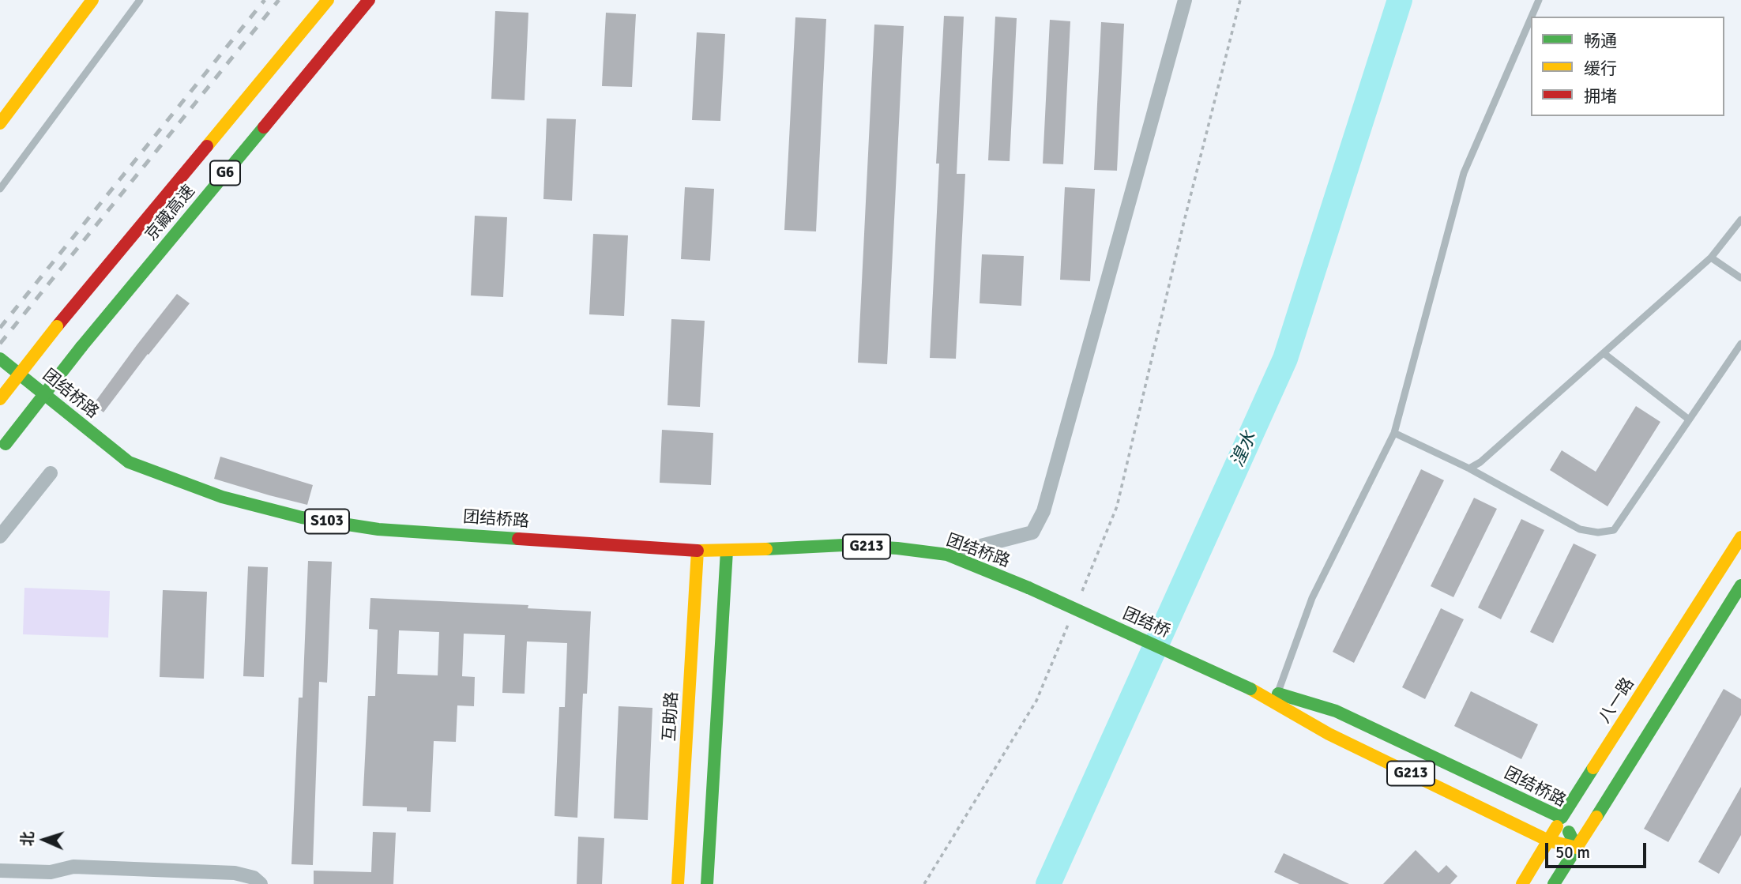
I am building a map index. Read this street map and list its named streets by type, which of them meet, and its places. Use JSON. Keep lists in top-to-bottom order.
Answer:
{
  "streets": {
    "main road": [
      "G6",
      "京藏高速",
      "团结桥路",
      "S103",
      "G213",
      "团结桥",
      "八一路",
      "互助路"
    ]
  },
  "crossings": [
    ["团结桥路", "G213"],
    ["团结桥路", "团结桥"],
    ["团结桥路", "八一路"],
    ["团结桥路", "互助路"],
    ["G213", "团结桥"],
    ["G213", "八一路"]
  ],
  "water": ["湟水"],
  "legend": ["畅通", "缓行", "拥堵"],
  "scale_bar": "50 m",
  "north": "left"
}
